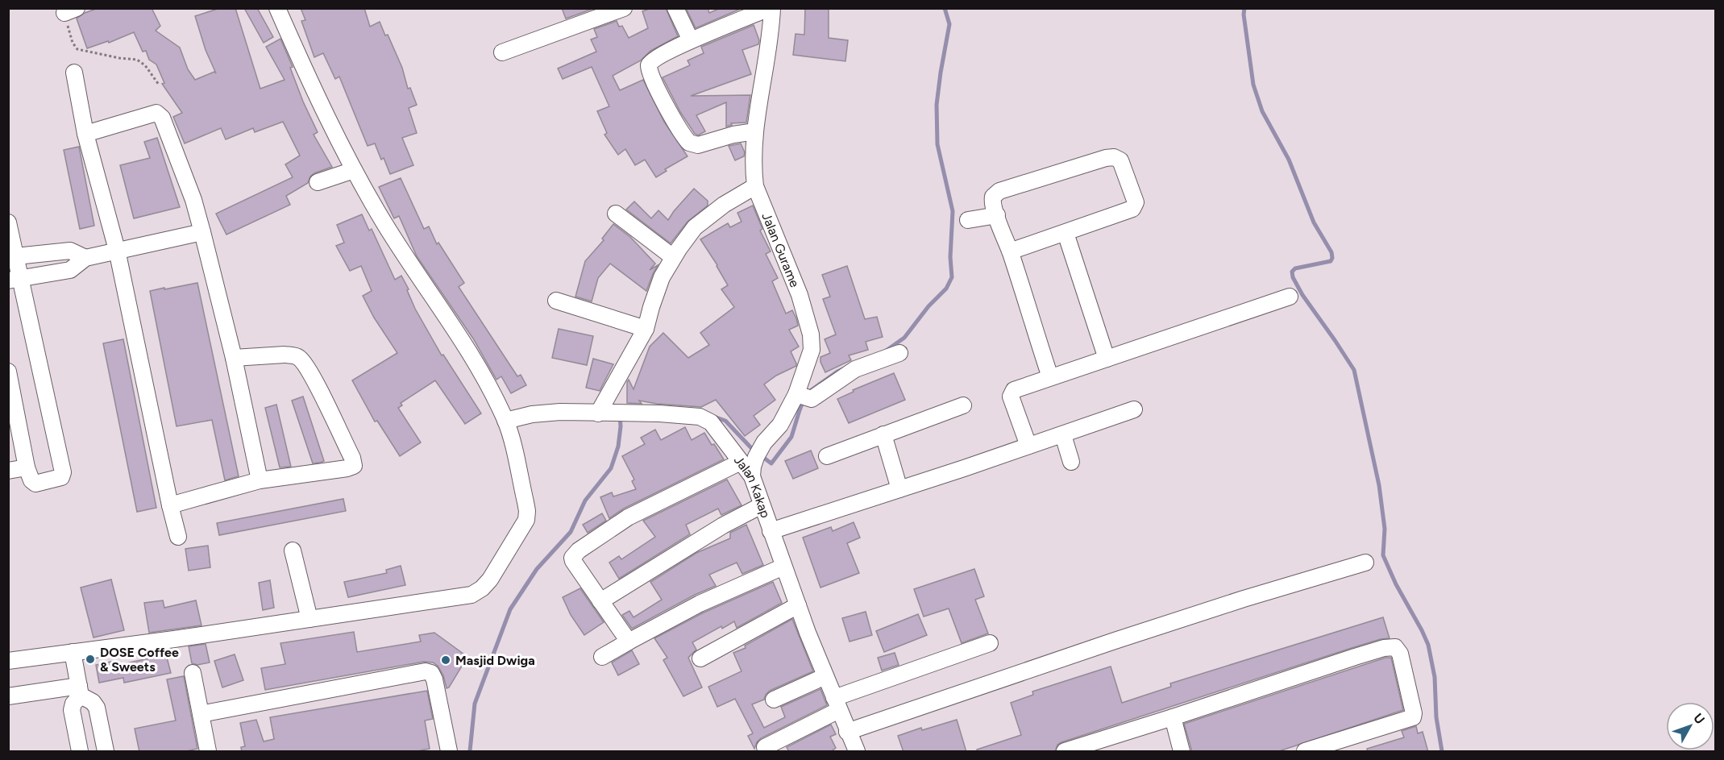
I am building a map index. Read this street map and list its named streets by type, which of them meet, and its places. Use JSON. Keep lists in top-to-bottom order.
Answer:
{
  "streets": {
    "street": ["Jalan Gurame", "Jalan Kakap"]
  },
  "crossings": [
    ["Jalan Gurame", "Jalan Kakap"]
  ],
  "places": ["DOSE Coffee & Sweets", "Masjid Dwiga"],
  "north": "top right"
}
